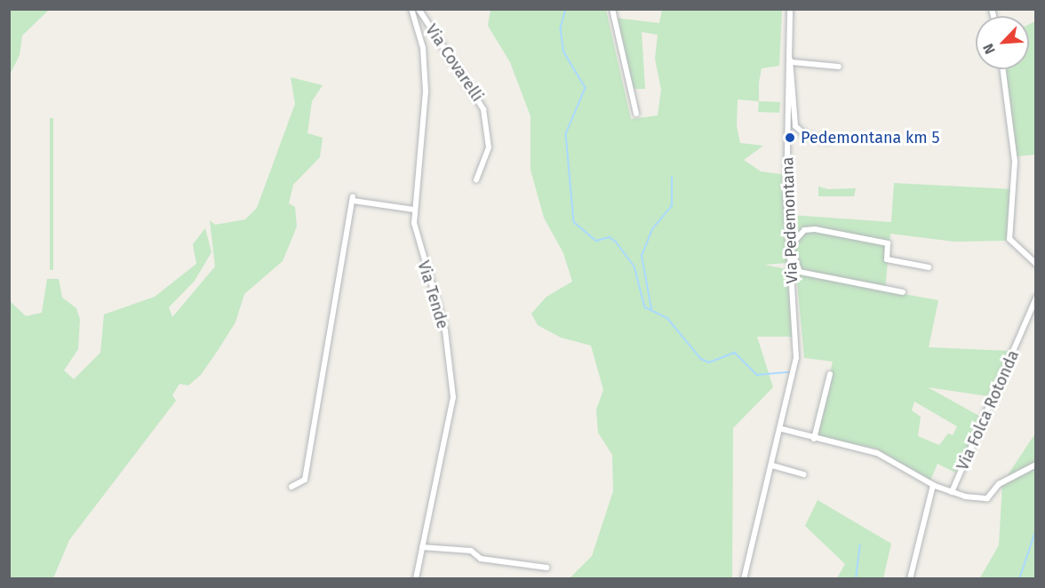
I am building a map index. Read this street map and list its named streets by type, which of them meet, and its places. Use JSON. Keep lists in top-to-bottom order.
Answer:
{
  "streets": {
    "street": [
      "Via Covarelli",
      "Via Pedemontana",
      "Via Tende",
      "Via Folca Rotonda"
    ]
  },
  "places": ["Pedemontana km 5"],
  "north": "bottom left"
}
